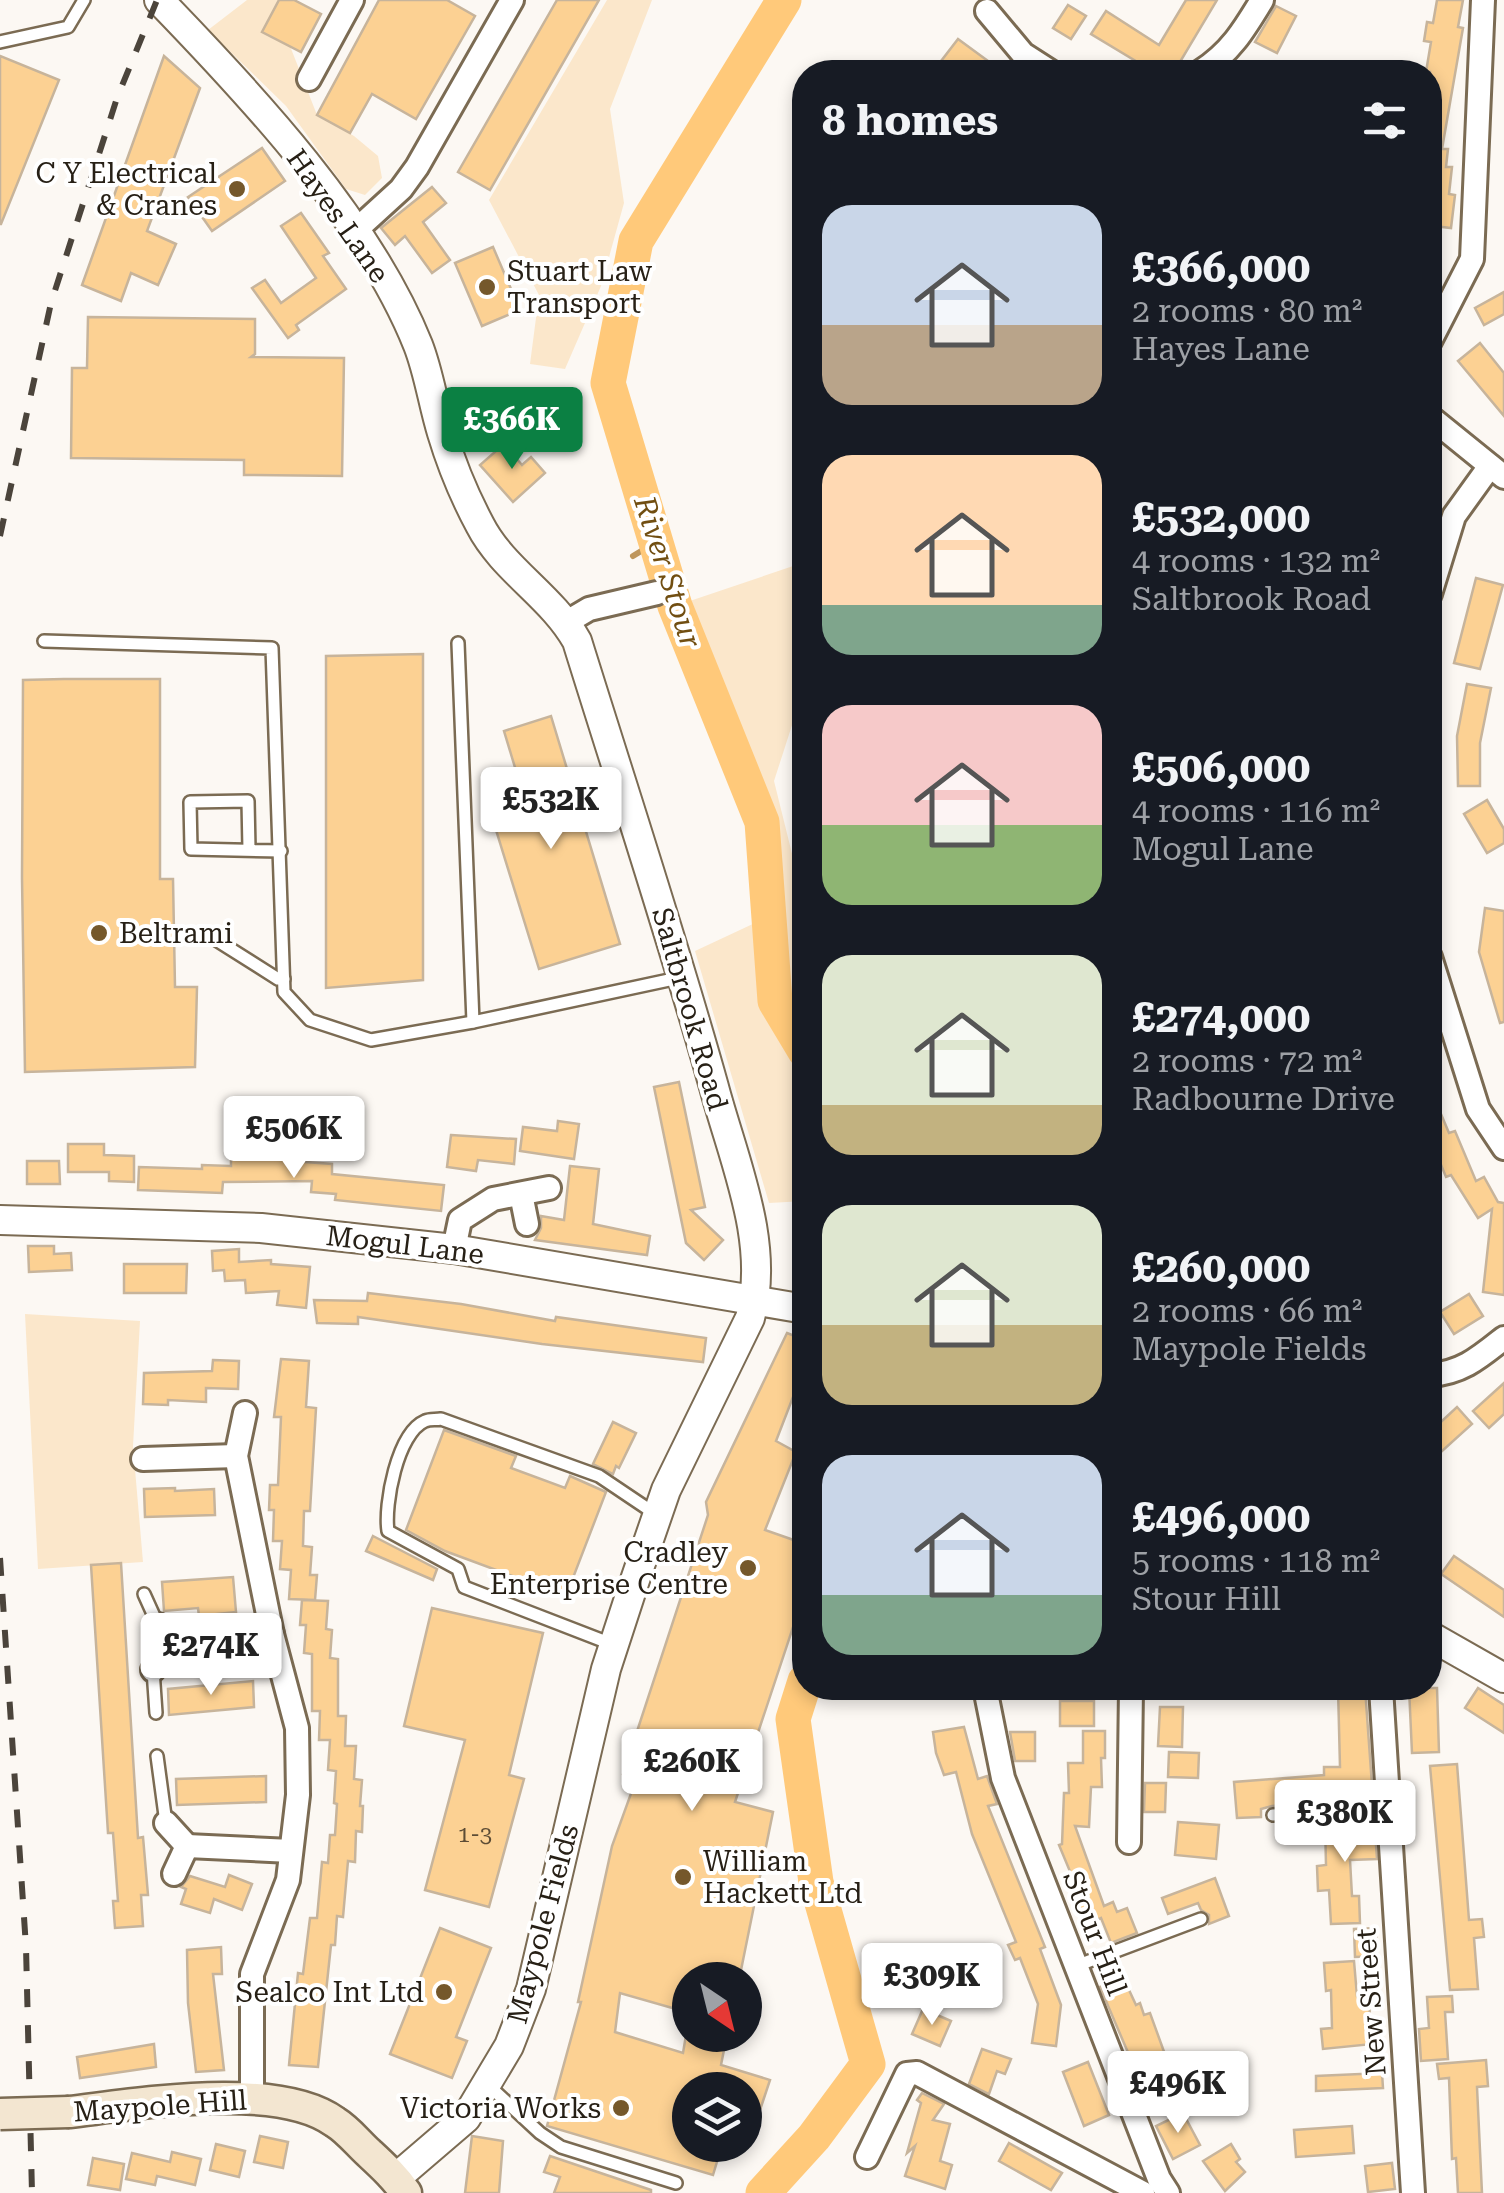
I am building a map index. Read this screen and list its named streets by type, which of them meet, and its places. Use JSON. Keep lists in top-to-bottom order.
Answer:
{
  "streets": {
    "main road": ["Maypole Hill"],
    "street": [
      "Hayes Lane",
      "Saltbrook Road",
      "Mogul Lane",
      "Maypole Fields",
      "Stour Hill",
      "New Street"
    ]
  },
  "crossings": [
    ["Hayes Lane", "Saltbrook Road"],
    ["Saltbrook Road", "Mogul Lane"],
    ["Saltbrook Road", "Maypole Fields"],
    ["Mogul Lane", "Maypole Fields"],
    ["Maypole Fields", "Maypole Hill"]
  ],
  "water": ["River Stour"],
  "places": [
    "C Y Electrical & Cranes",
    "Stuart Law Transport",
    "Beltrami",
    "Cradley Enterprise Centre",
    "William Hackett Ltd",
    "Sealco Int Ltd",
    "Victoria Works"
  ],
  "house_numbers": ["1-3"],
  "north": "bottom right",
  "page": {
    "heading": "8 homes",
    "list": [
      {
        "name": "£366,000",
        "note": "2 rooms · 80 m² · Hayes Lane"
      },
      {
        "name": "£532,000",
        "note": "4 rooms · 132 m² · Saltbrook Road"
      },
      {
        "name": "£506,000",
        "note": "4 rooms · 116 m² · Mogul Lane"
      },
      {
        "name": "£274,000",
        "note": "2 rooms · 72 m² · Radbourne Drive"
      },
      {
        "name": "£260,000",
        "note": "2 rooms · 66 m² · Maypole Fields"
      },
      {
        "name": "£496,000",
        "note": "5 rooms · 118 m² · Stour Hill"
      }
    ],
    "price": [
      "£366K",
      "£532K",
      "£506K",
      "£274K",
      "£260K",
      "£380K",
      "£309K",
      "£496K"
    ]
  }
}
